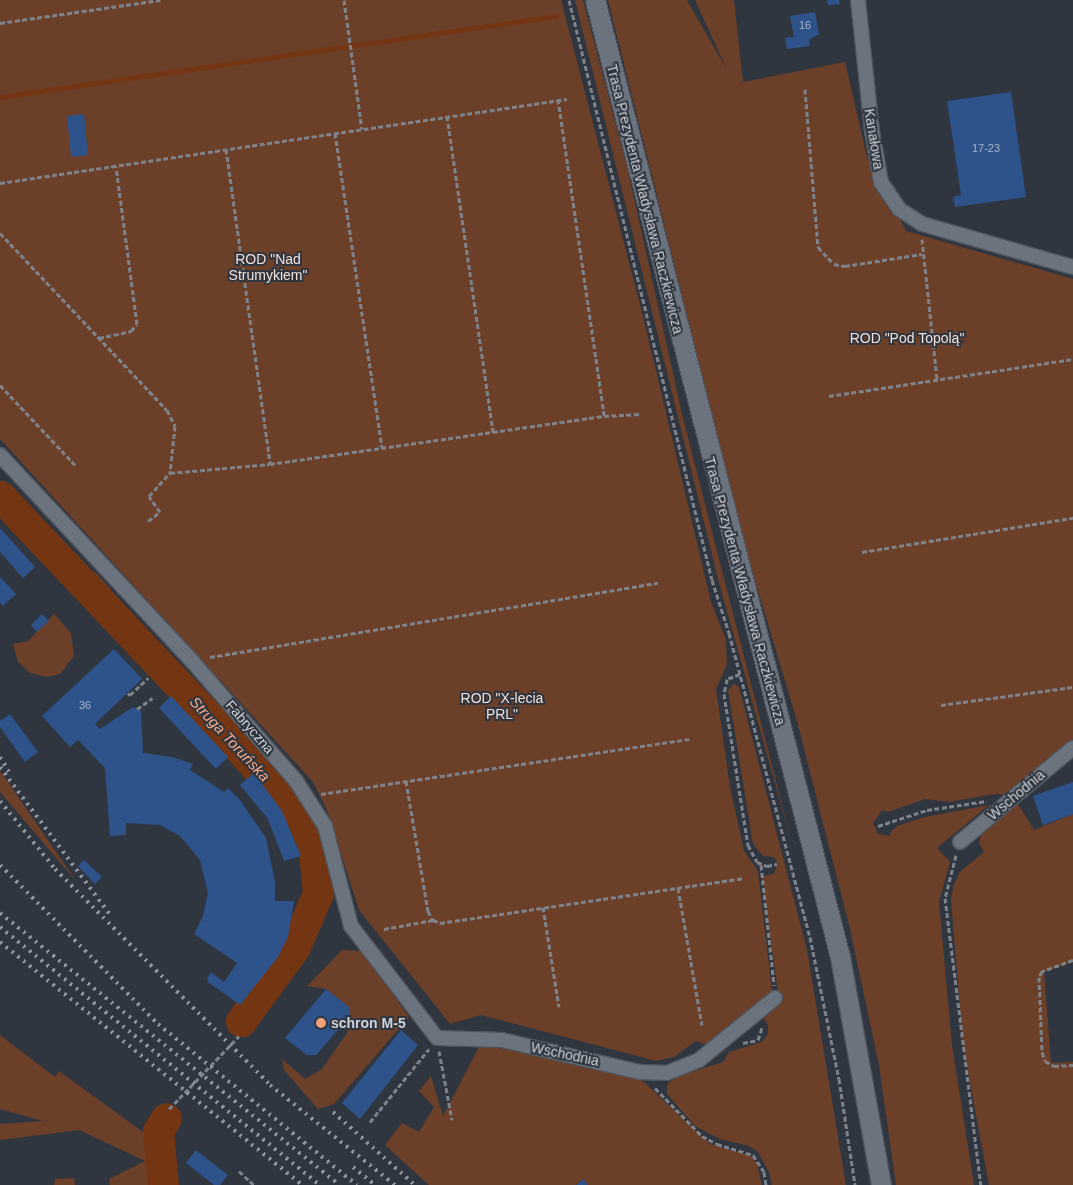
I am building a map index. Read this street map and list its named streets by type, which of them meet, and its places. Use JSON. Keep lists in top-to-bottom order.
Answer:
{
  "streets": {
    "main road": ["Trasa Prezydenta Władysława Raczkiewicza"],
    "street": ["Kanałowa", "Fabryczna", "Wschodnia"]
  },
  "crossings": [
    ["Fabryczna", "Wschodnia"]
  ],
  "water": ["Struga Toruńska"],
  "parks": ["ROD \"Nad Strumykiem\"", "ROD \"Pod Topolą\"", "ROD \"X-lecia PRL\""],
  "places": ["schron M-5"],
  "house_numbers": ["16", "17-23", "36"]
}
